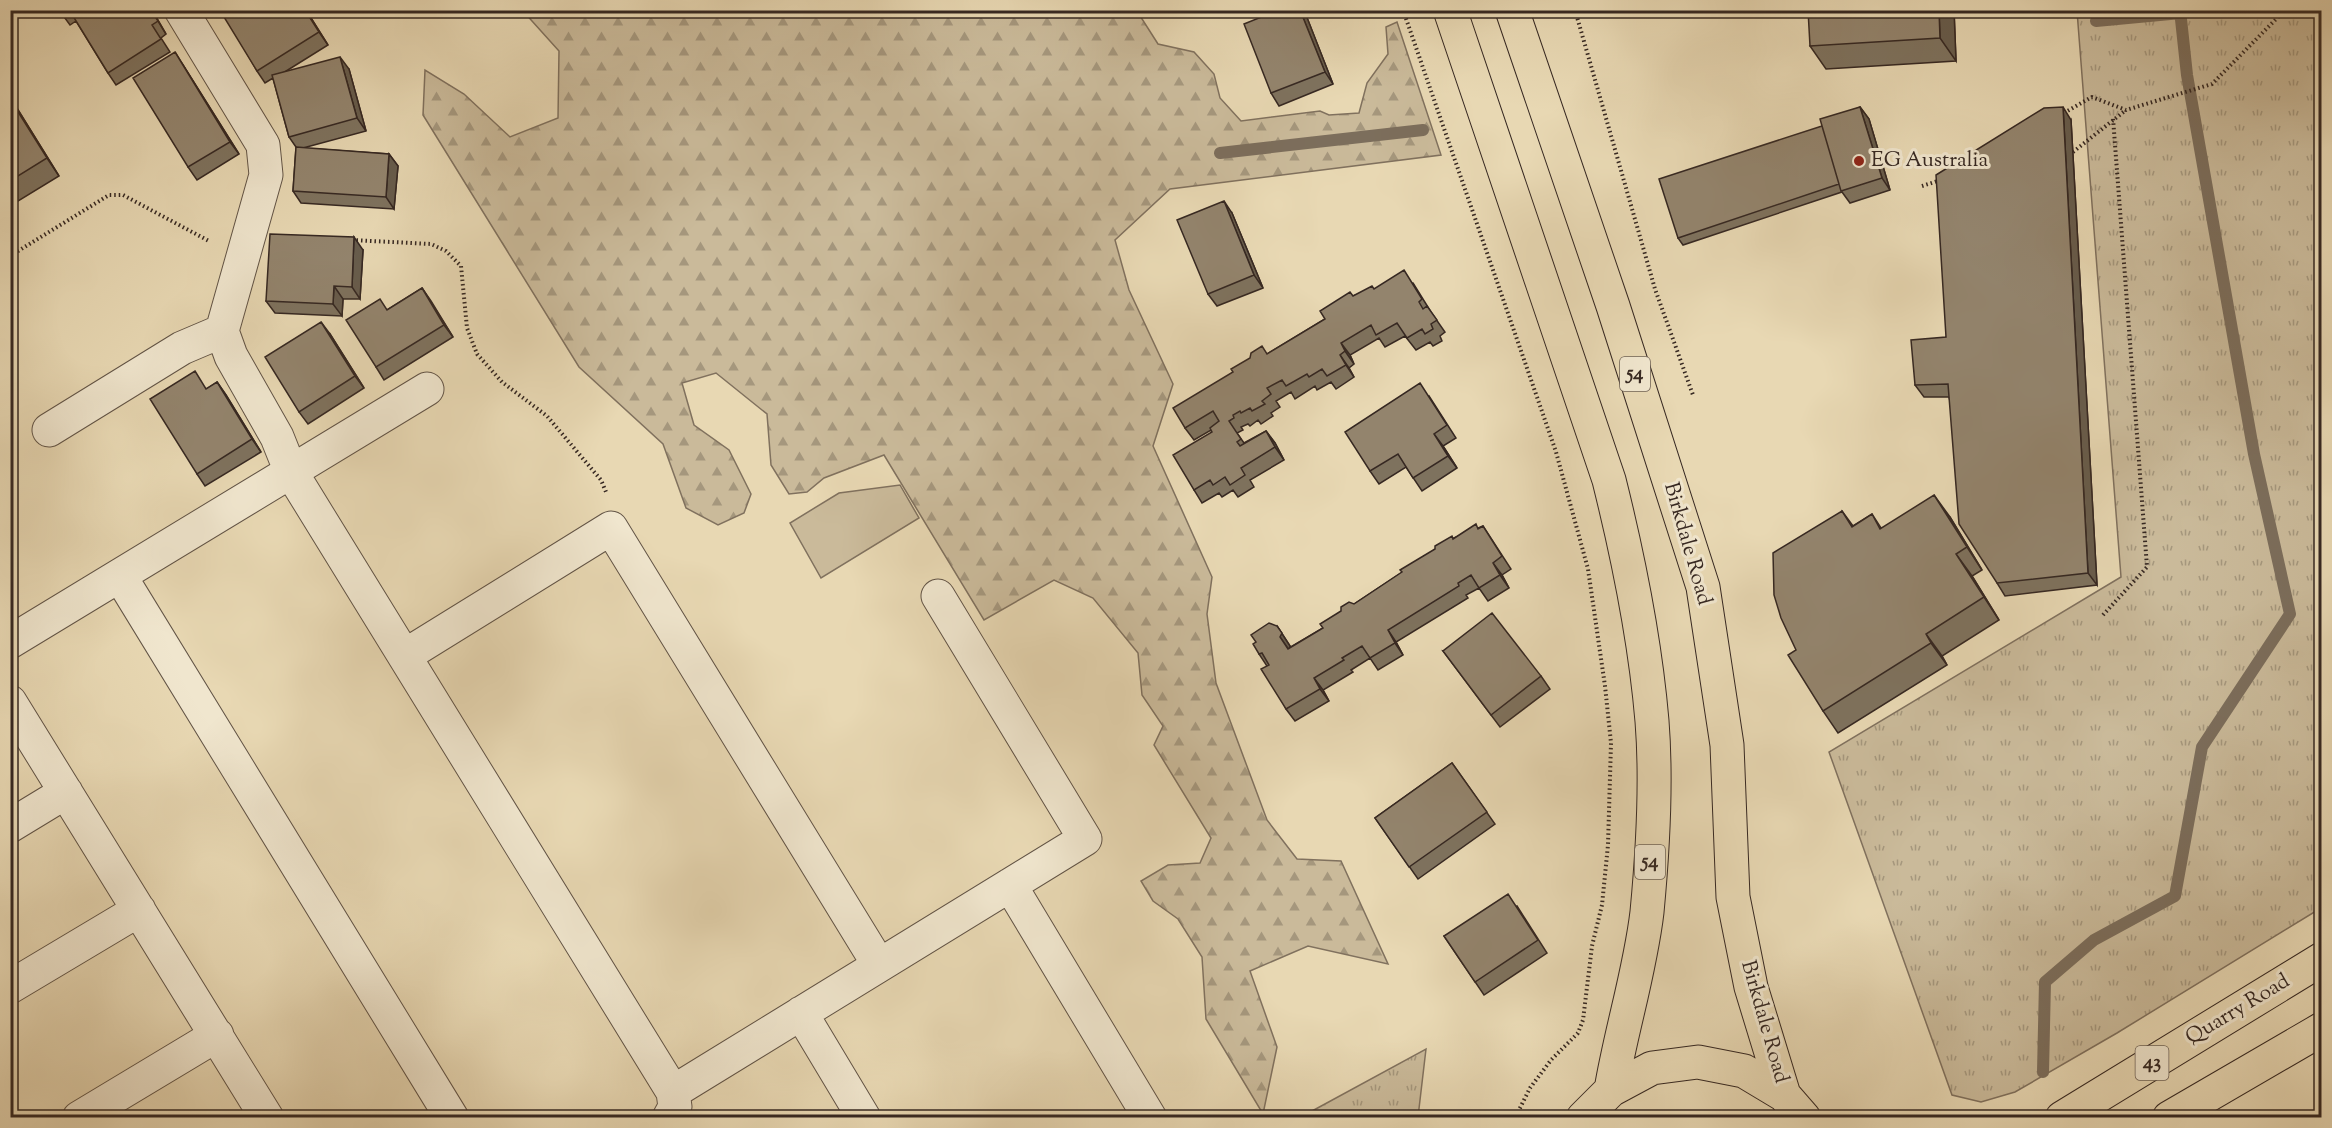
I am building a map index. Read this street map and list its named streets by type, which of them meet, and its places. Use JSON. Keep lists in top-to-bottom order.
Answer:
{
  "streets": {
    "main road": [
      "54",
      "Birkdale Road",
      "Quarry Road",
      "43"
    ]
  },
  "places": ["EG Australia"]
}
